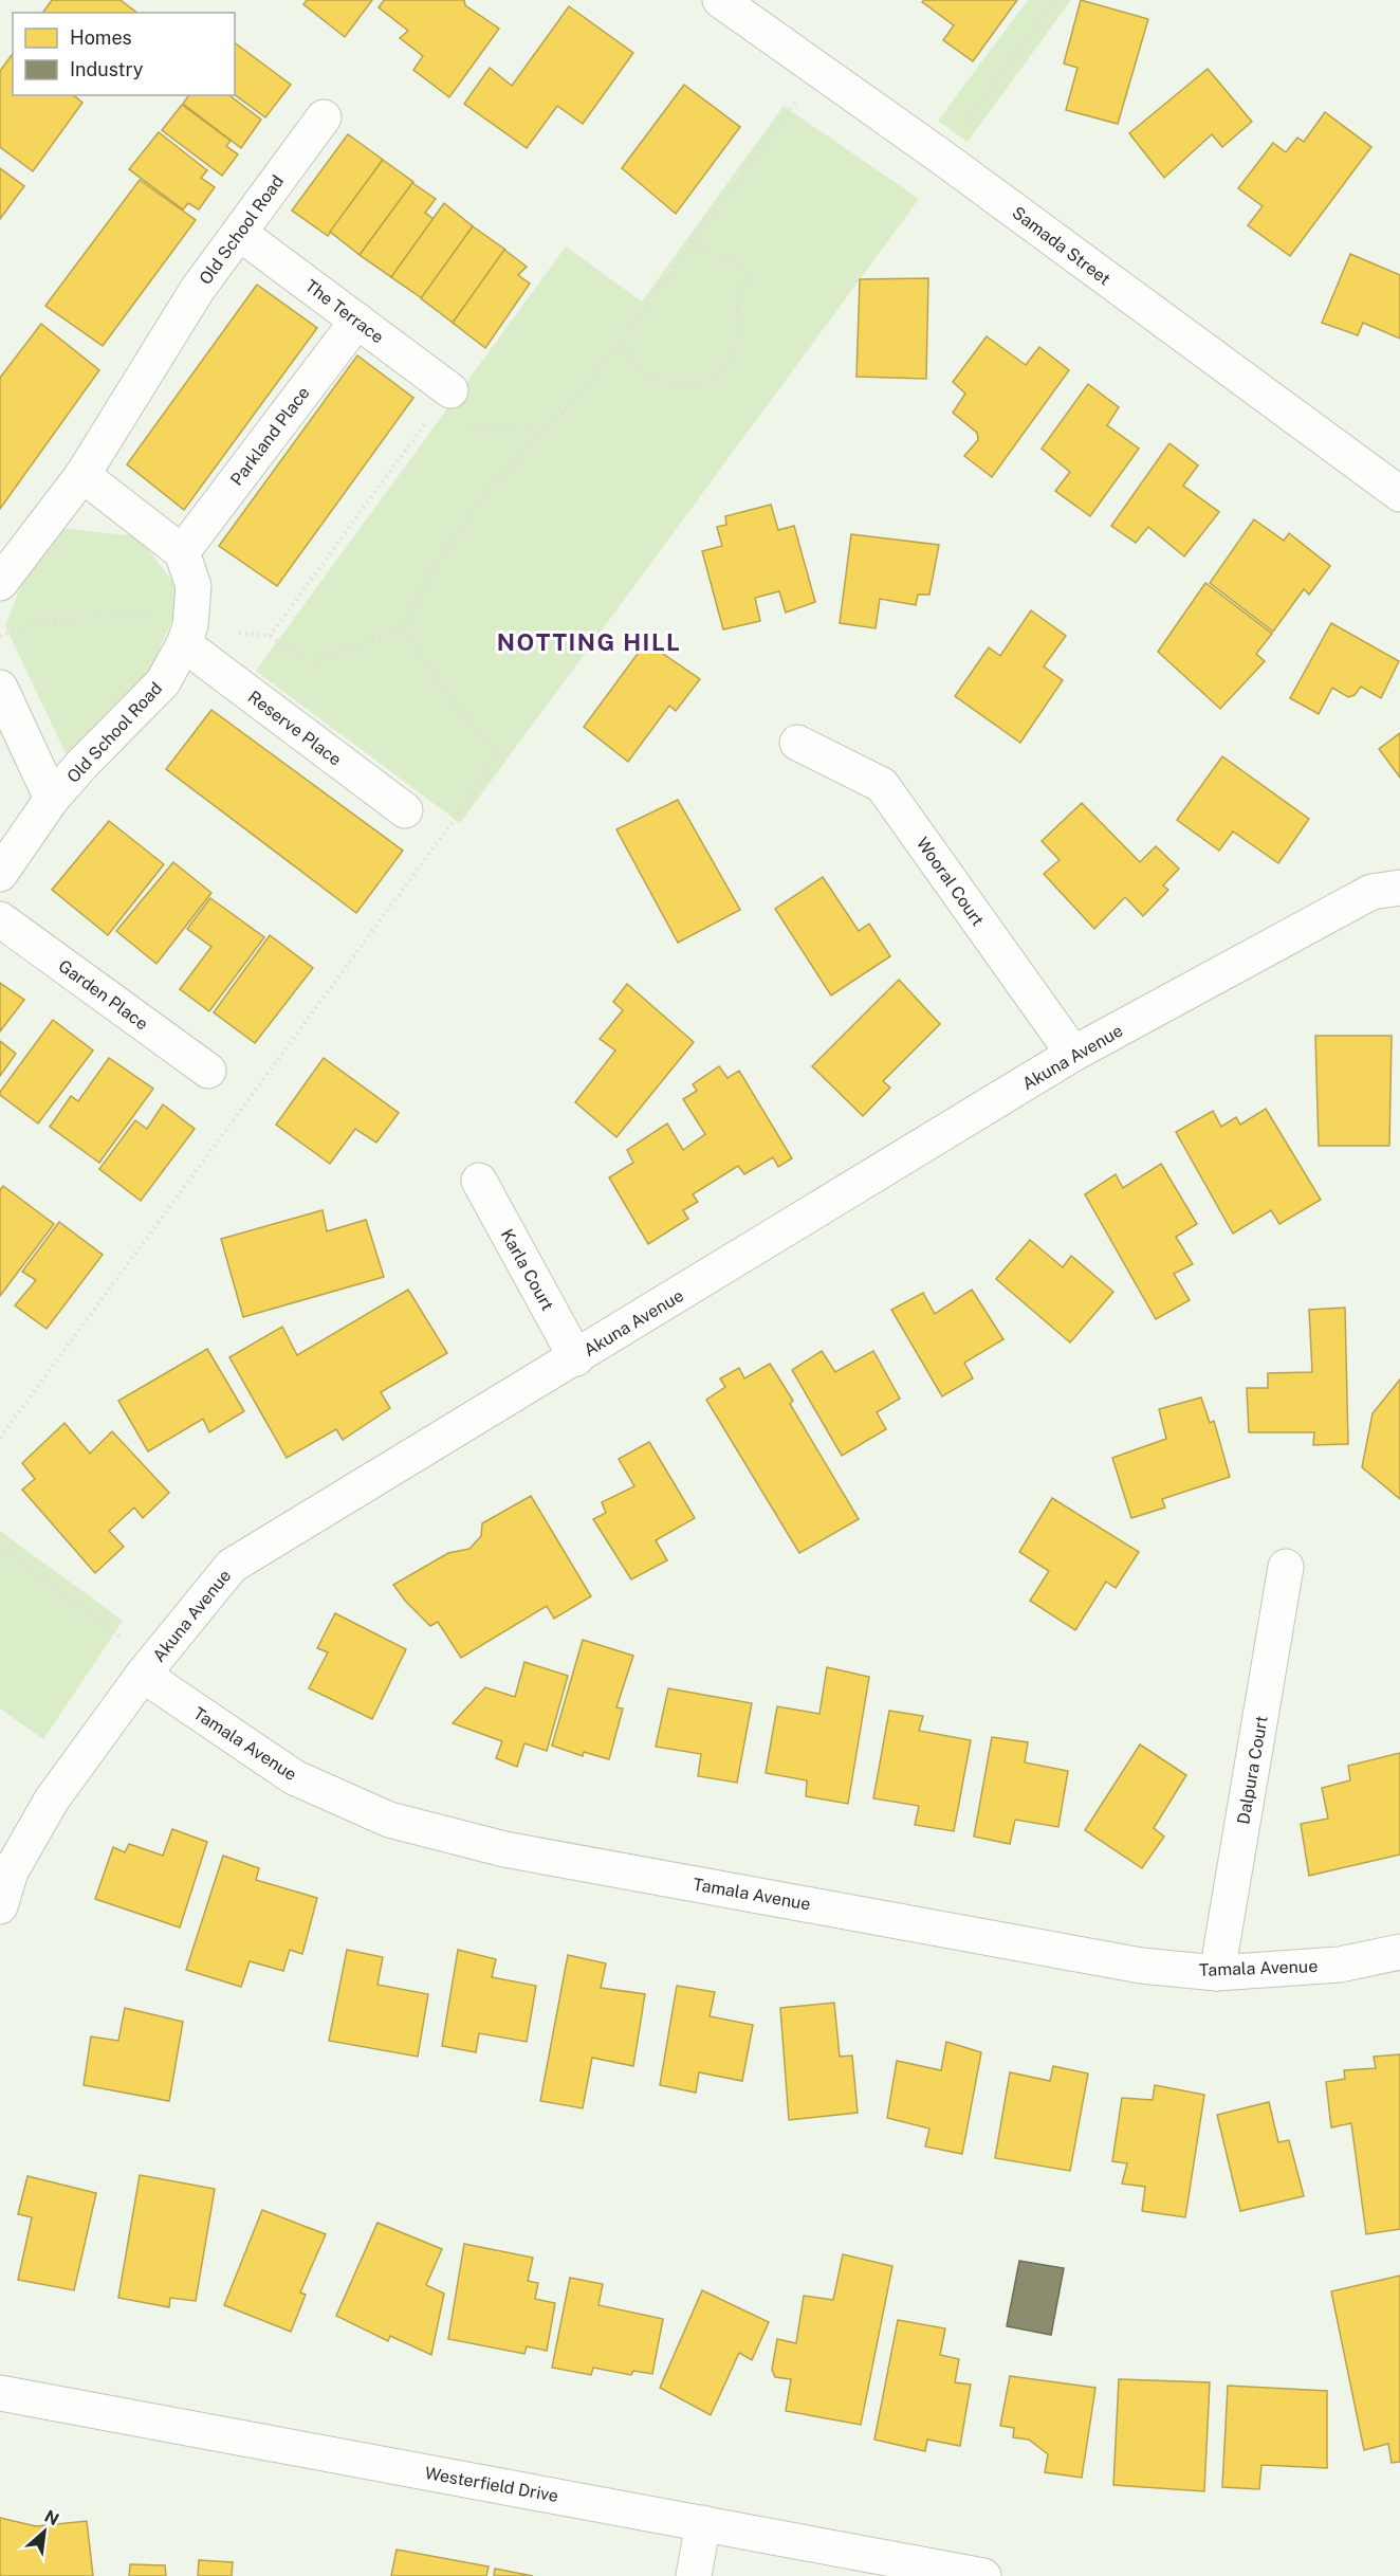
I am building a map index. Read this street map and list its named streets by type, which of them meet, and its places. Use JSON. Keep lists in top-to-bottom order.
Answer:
{
  "streets": {
    "street": [
      "Old School Road",
      "Samada Street",
      "The Terrace",
      "Parkland Place",
      "Reserve Place",
      "Wooral Court",
      "Garden Place",
      "Akuna Avenue",
      "Karla Court",
      "Tamala Avenue",
      "Dalpura Court",
      "Westerfield Drive"
    ]
  },
  "crossings": [
    ["Old School Road", "The Terrace"],
    ["Old School Road", "Parkland Place"],
    ["Old School Road", "Reserve Place"],
    ["The Terrace", "Parkland Place"],
    ["Wooral Court", "Akuna Avenue"],
    ["Akuna Avenue", "Karla Court"],
    ["Akuna Avenue", "Tamala Avenue"],
    ["Tamala Avenue", "Dalpura Court"]
  ],
  "districts": ["NOTTING HILL"],
  "legend": ["Homes", "Industry"],
  "north": "top right"
}
